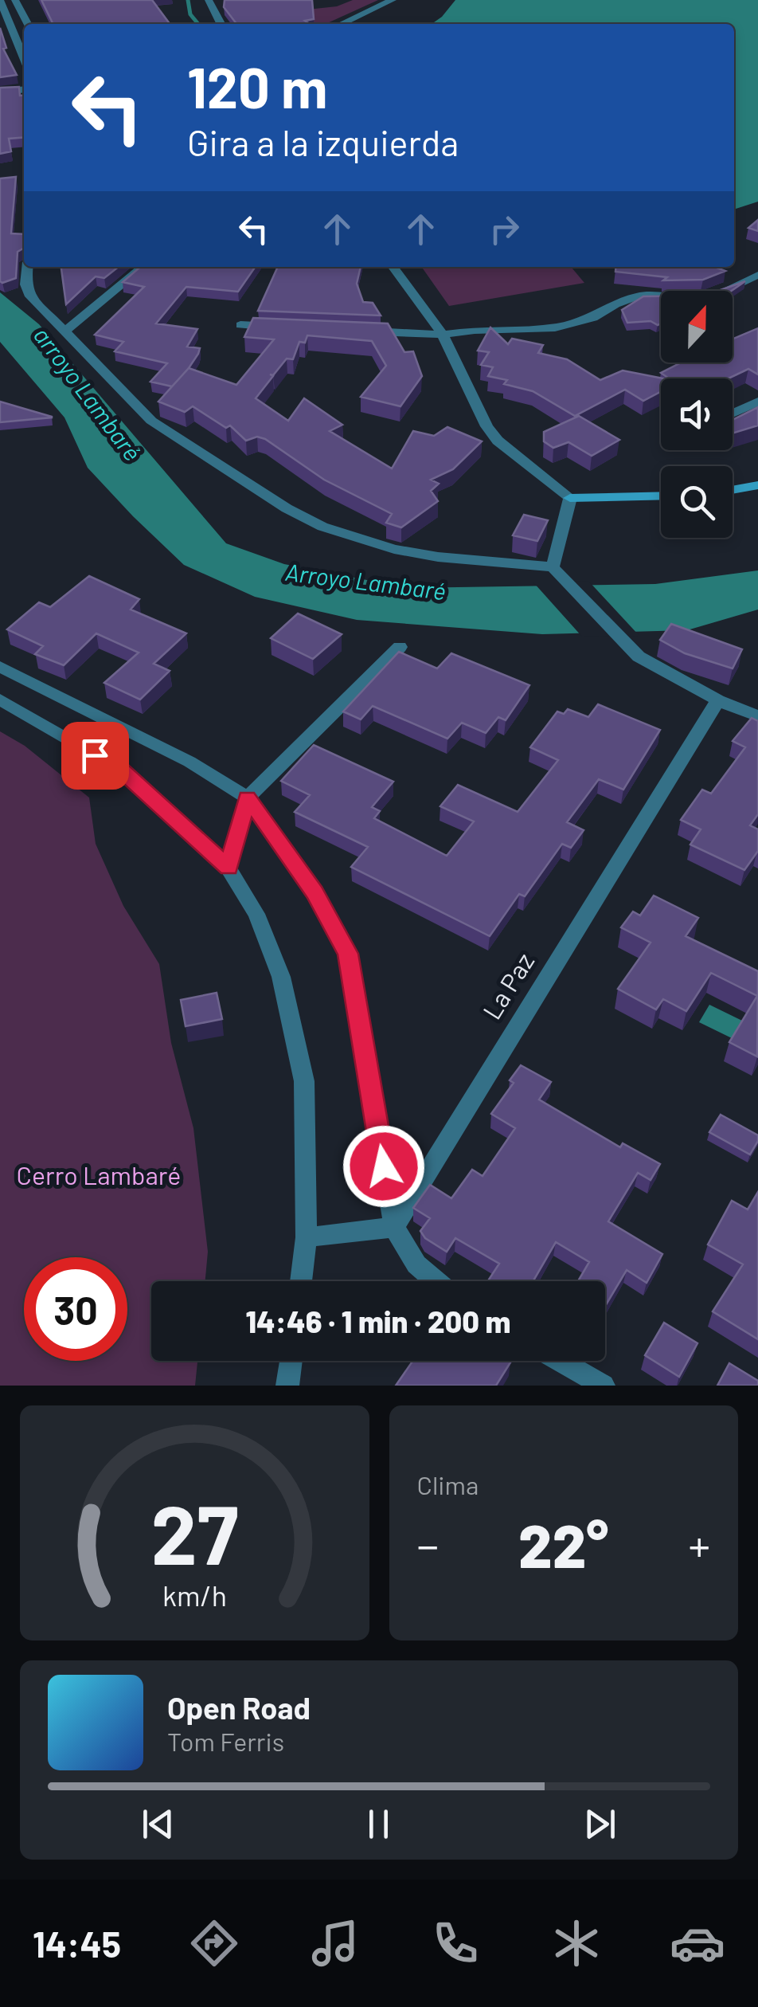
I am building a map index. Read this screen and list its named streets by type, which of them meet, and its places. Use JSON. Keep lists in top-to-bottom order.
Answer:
{
  "streets": {
    "street": ["La Paz"]
  },
  "water": ["arroyo Lambaré", "Arroyo Lambaré"],
  "parks": ["Cerro Lambaré"],
  "north": "top",
  "page": {
    "turn": ["120 m", "Gira a la izquierda"],
    "limit": "30",
    "trip": "14:46 · 1 min · 200 m",
    "tile": "Clima",
    "heat": ["−", "22°", "+"],
    "song": ["Open Road", "Tom Ferris"],
    "tabs": "14:45",
    "gauge": ["27", "km/h"]
  }
}
